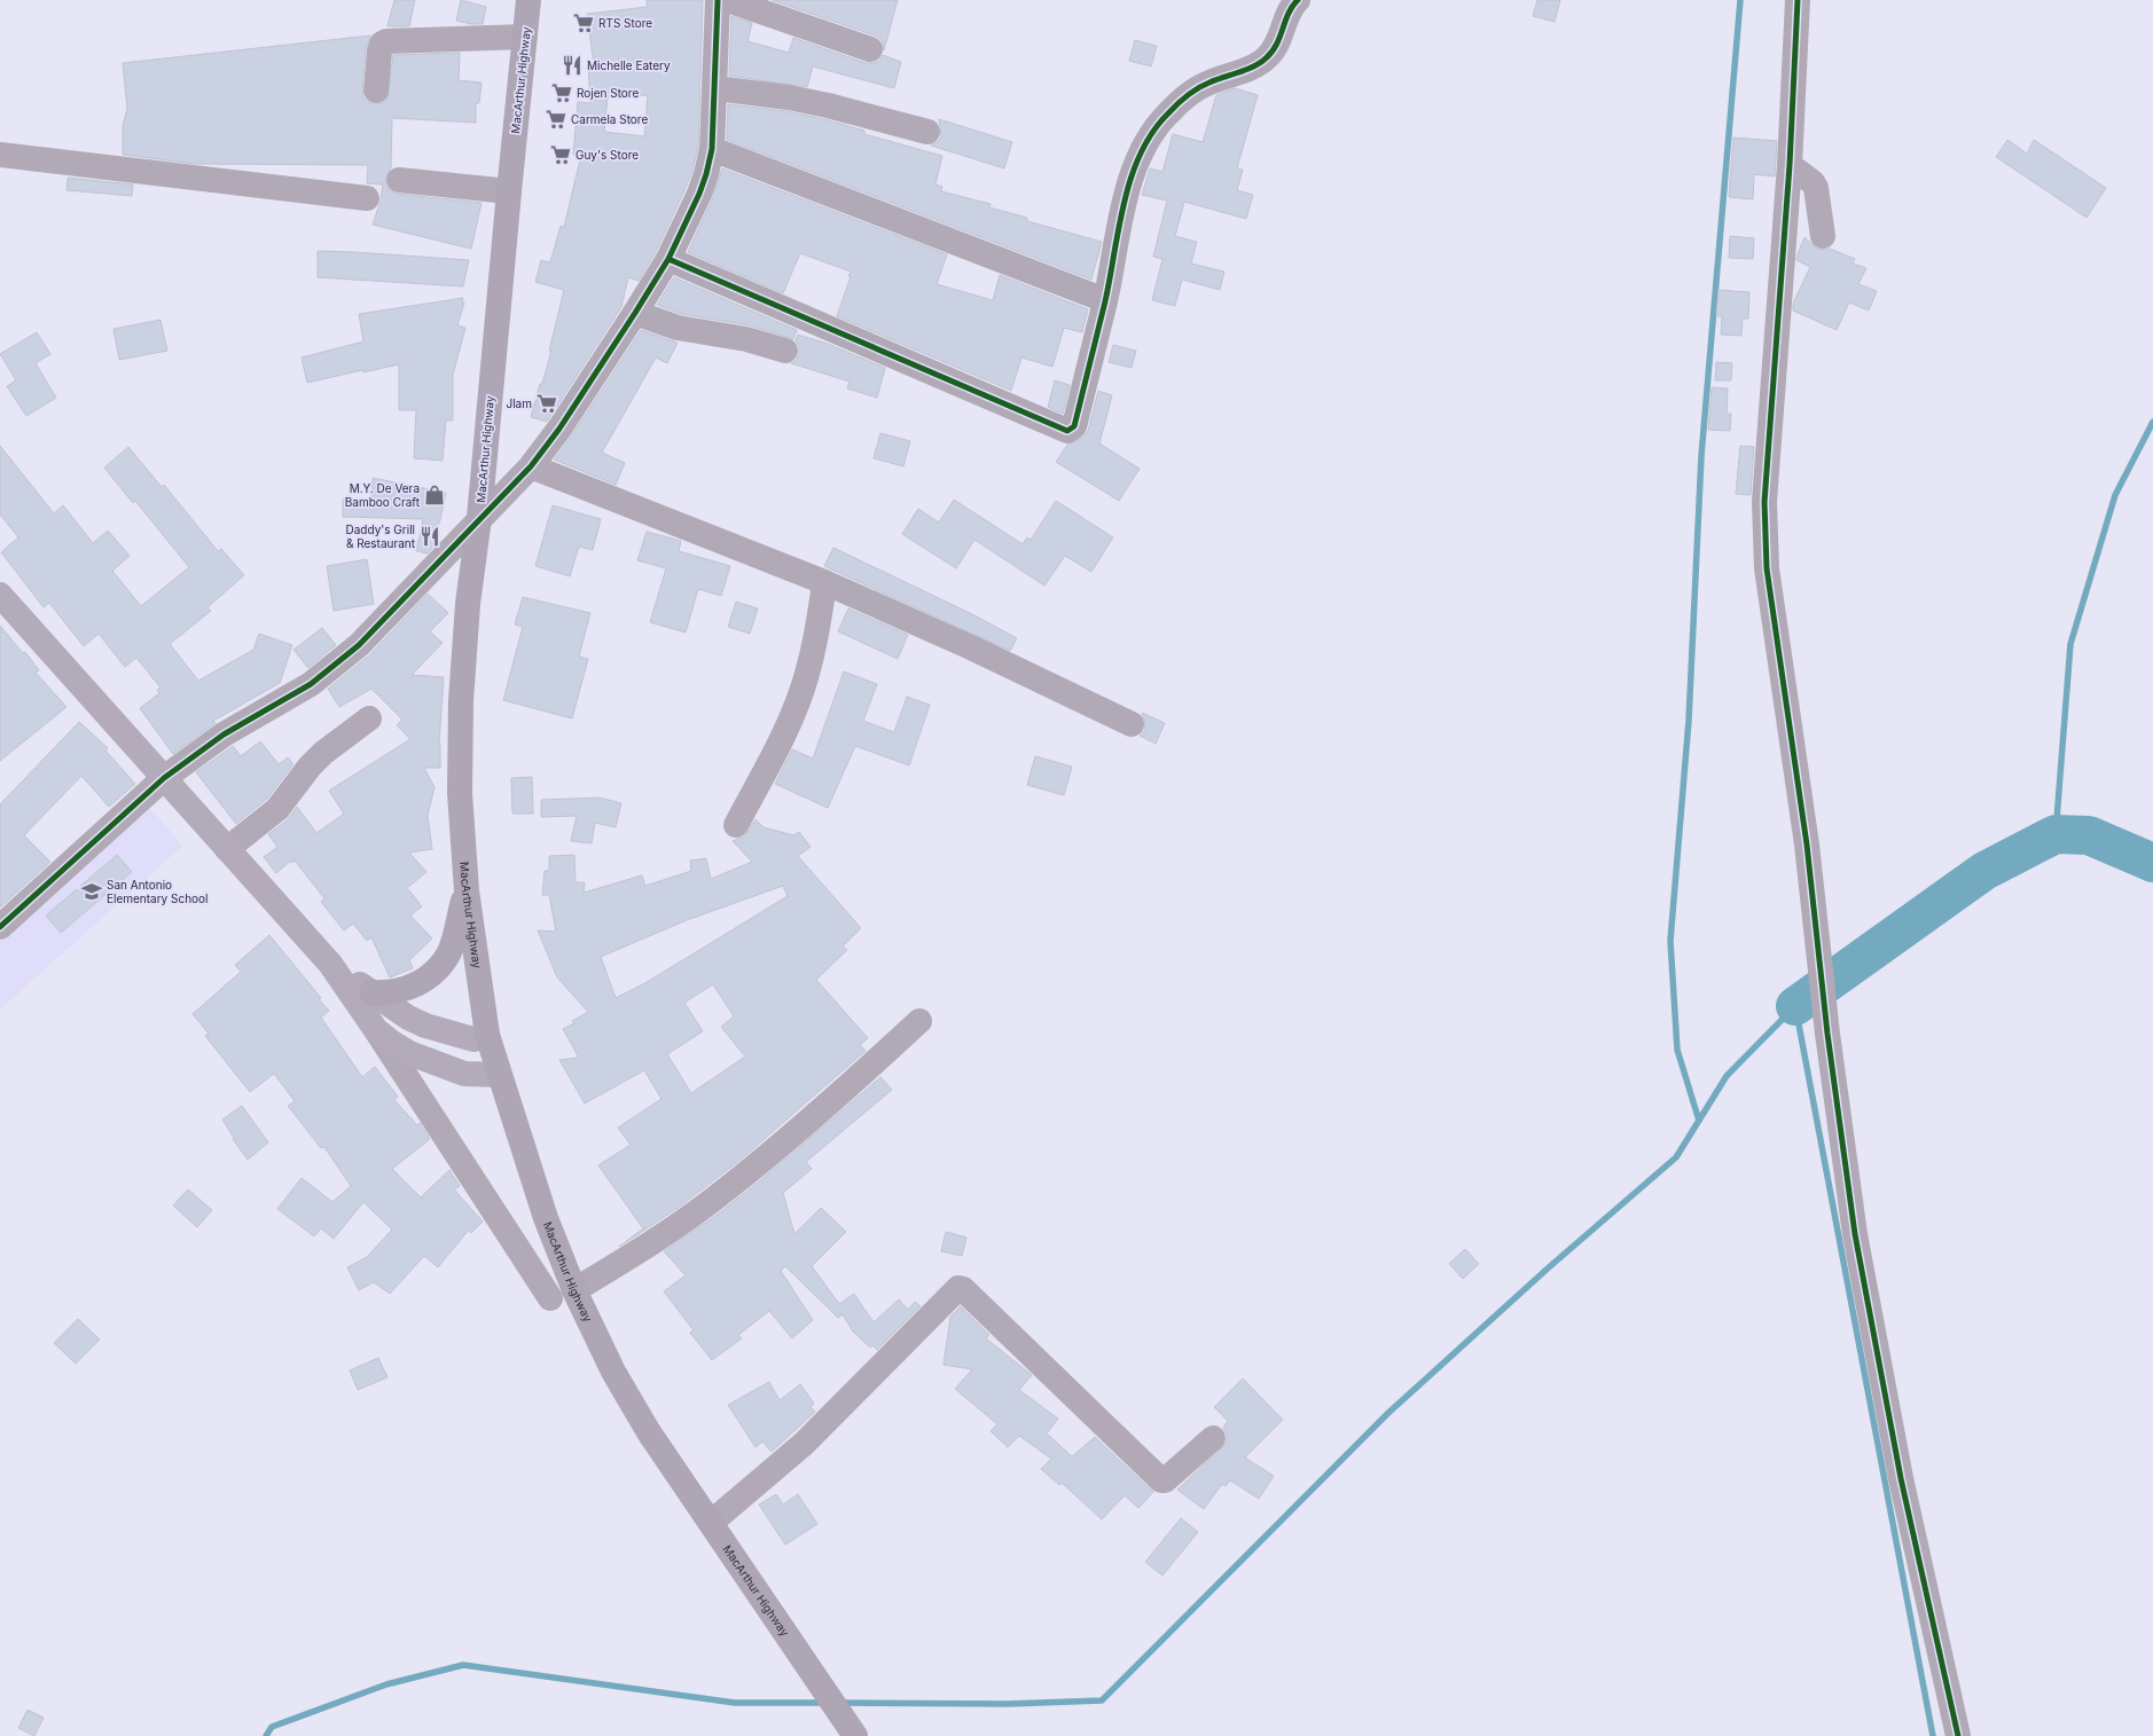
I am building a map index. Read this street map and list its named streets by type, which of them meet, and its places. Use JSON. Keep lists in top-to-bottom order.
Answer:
{
  "streets": {
    "highway": ["MacArthur Highway"]
  },
  "places": {
    "supermarket": [
      "RTS Store",
      "Rojen Store",
      "Carmela Store",
      "Guy's Store",
      "Jlam"
    ],
    "restaurant": ["Michelle Eatery", "Daddy's Grill & Restaurant"],
    "shop": ["M.Y. De Vera Bamboo Craft"],
    "school or university": ["San Antonio Elementary School"]
  }
}
